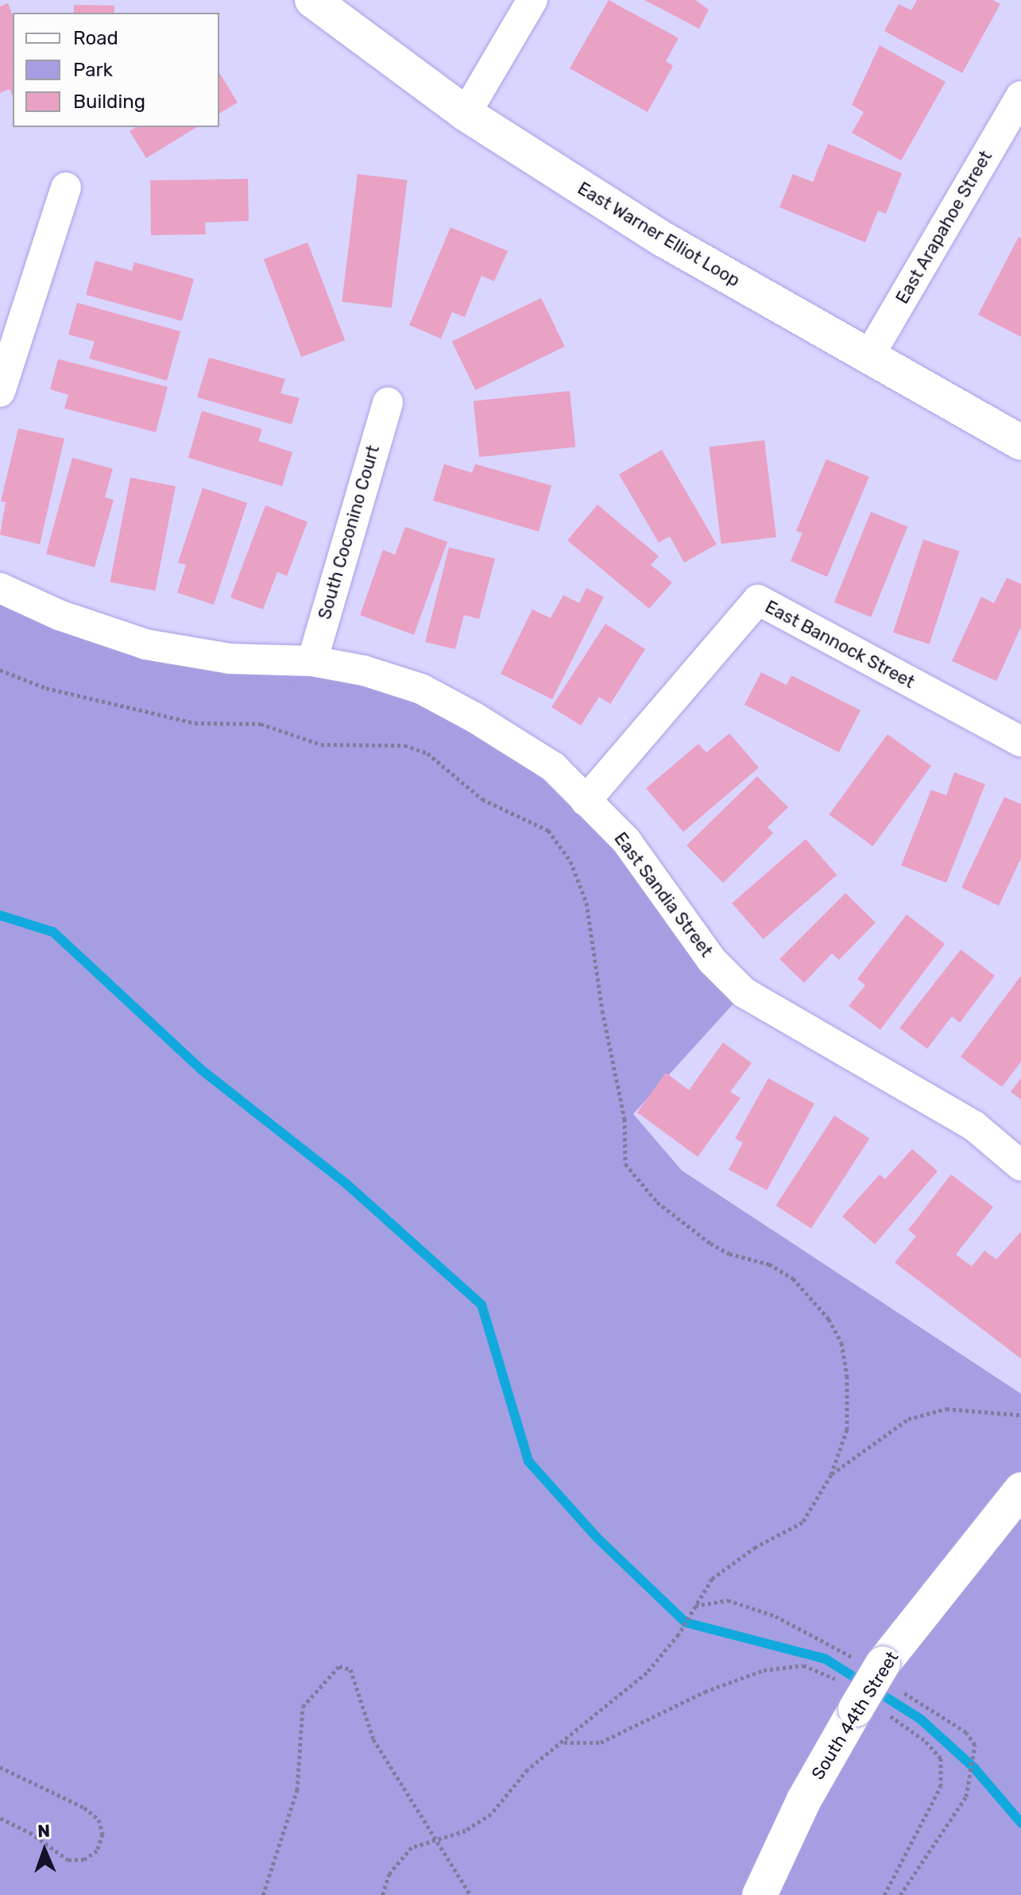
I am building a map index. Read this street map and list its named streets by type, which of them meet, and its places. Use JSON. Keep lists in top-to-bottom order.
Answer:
{
  "streets": {
    "main road": ["East Warner Elliot Loop", "South 44th Street"],
    "street": [
      "East Arapahoe Street",
      "South Coconino Court",
      "East Bannock Street",
      "East Sandia Street"
    ]
  },
  "crossings": [
    ["East Arapahoe Street", "East Warner Elliot Loop"],
    ["South Coconino Court", "East Sandia Street"],
    ["East Bannock Street", "East Sandia Street"]
  ],
  "legend": ["Road", "Park", "Building"],
  "north": "top"
}
